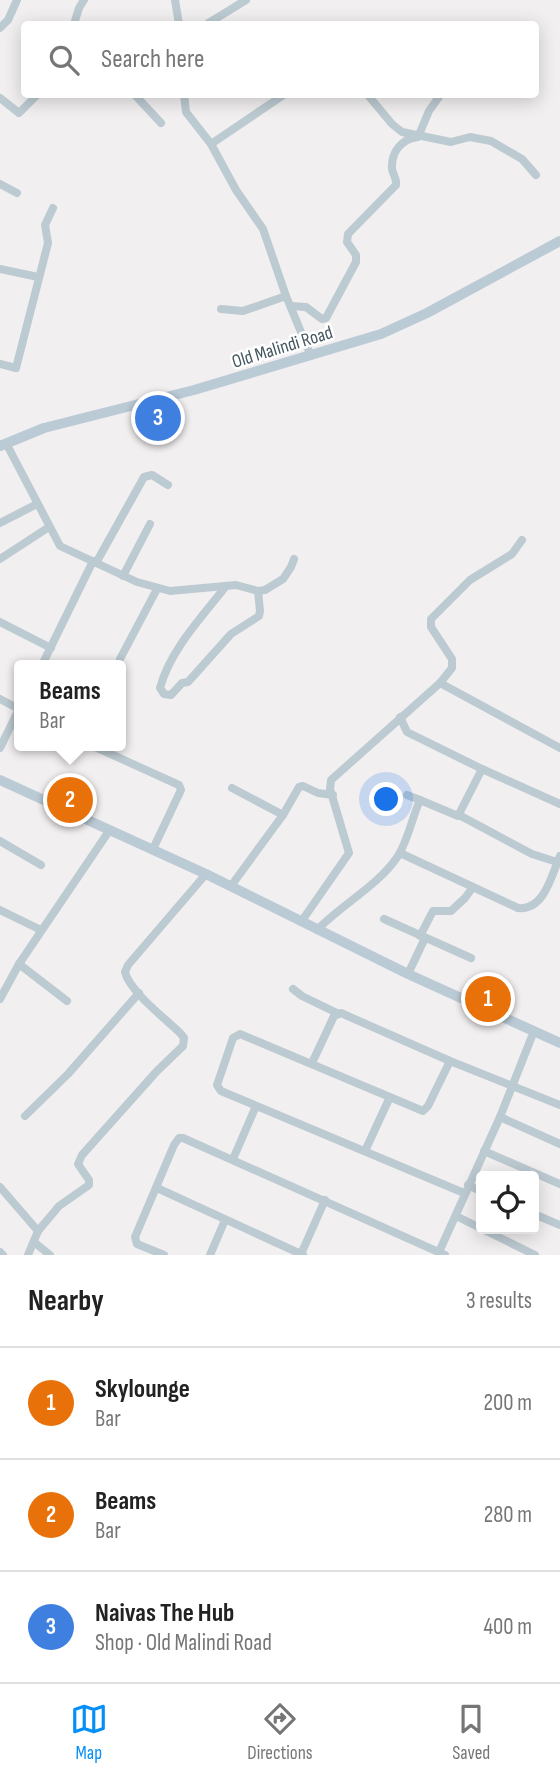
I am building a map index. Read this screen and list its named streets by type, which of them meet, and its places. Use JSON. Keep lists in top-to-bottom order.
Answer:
{
  "streets": {
    "main road": ["Old Malindi Road"]
  },
  "page": {
    "search": "Search here",
    "pins": ["3", "2", "1"],
    "popup": ["Beams", "Bar"],
    "heading": ["Nearby", "3 results"],
    "list": [
      {
        "mark": "1",
        "name": "Skylounge",
        "note": "Bar",
        "value": "200 m"
      },
      {
        "mark": "2",
        "name": "Beams",
        "note": "Bar",
        "value": "280 m"
      },
      {
        "mark": "3",
        "name": "Naivas The Hub",
        "note": "Shop · Old Malindi Road",
        "value": "400 m"
      }
    ],
    "nav": ["Map", "Directions", "Saved"]
  }
}
